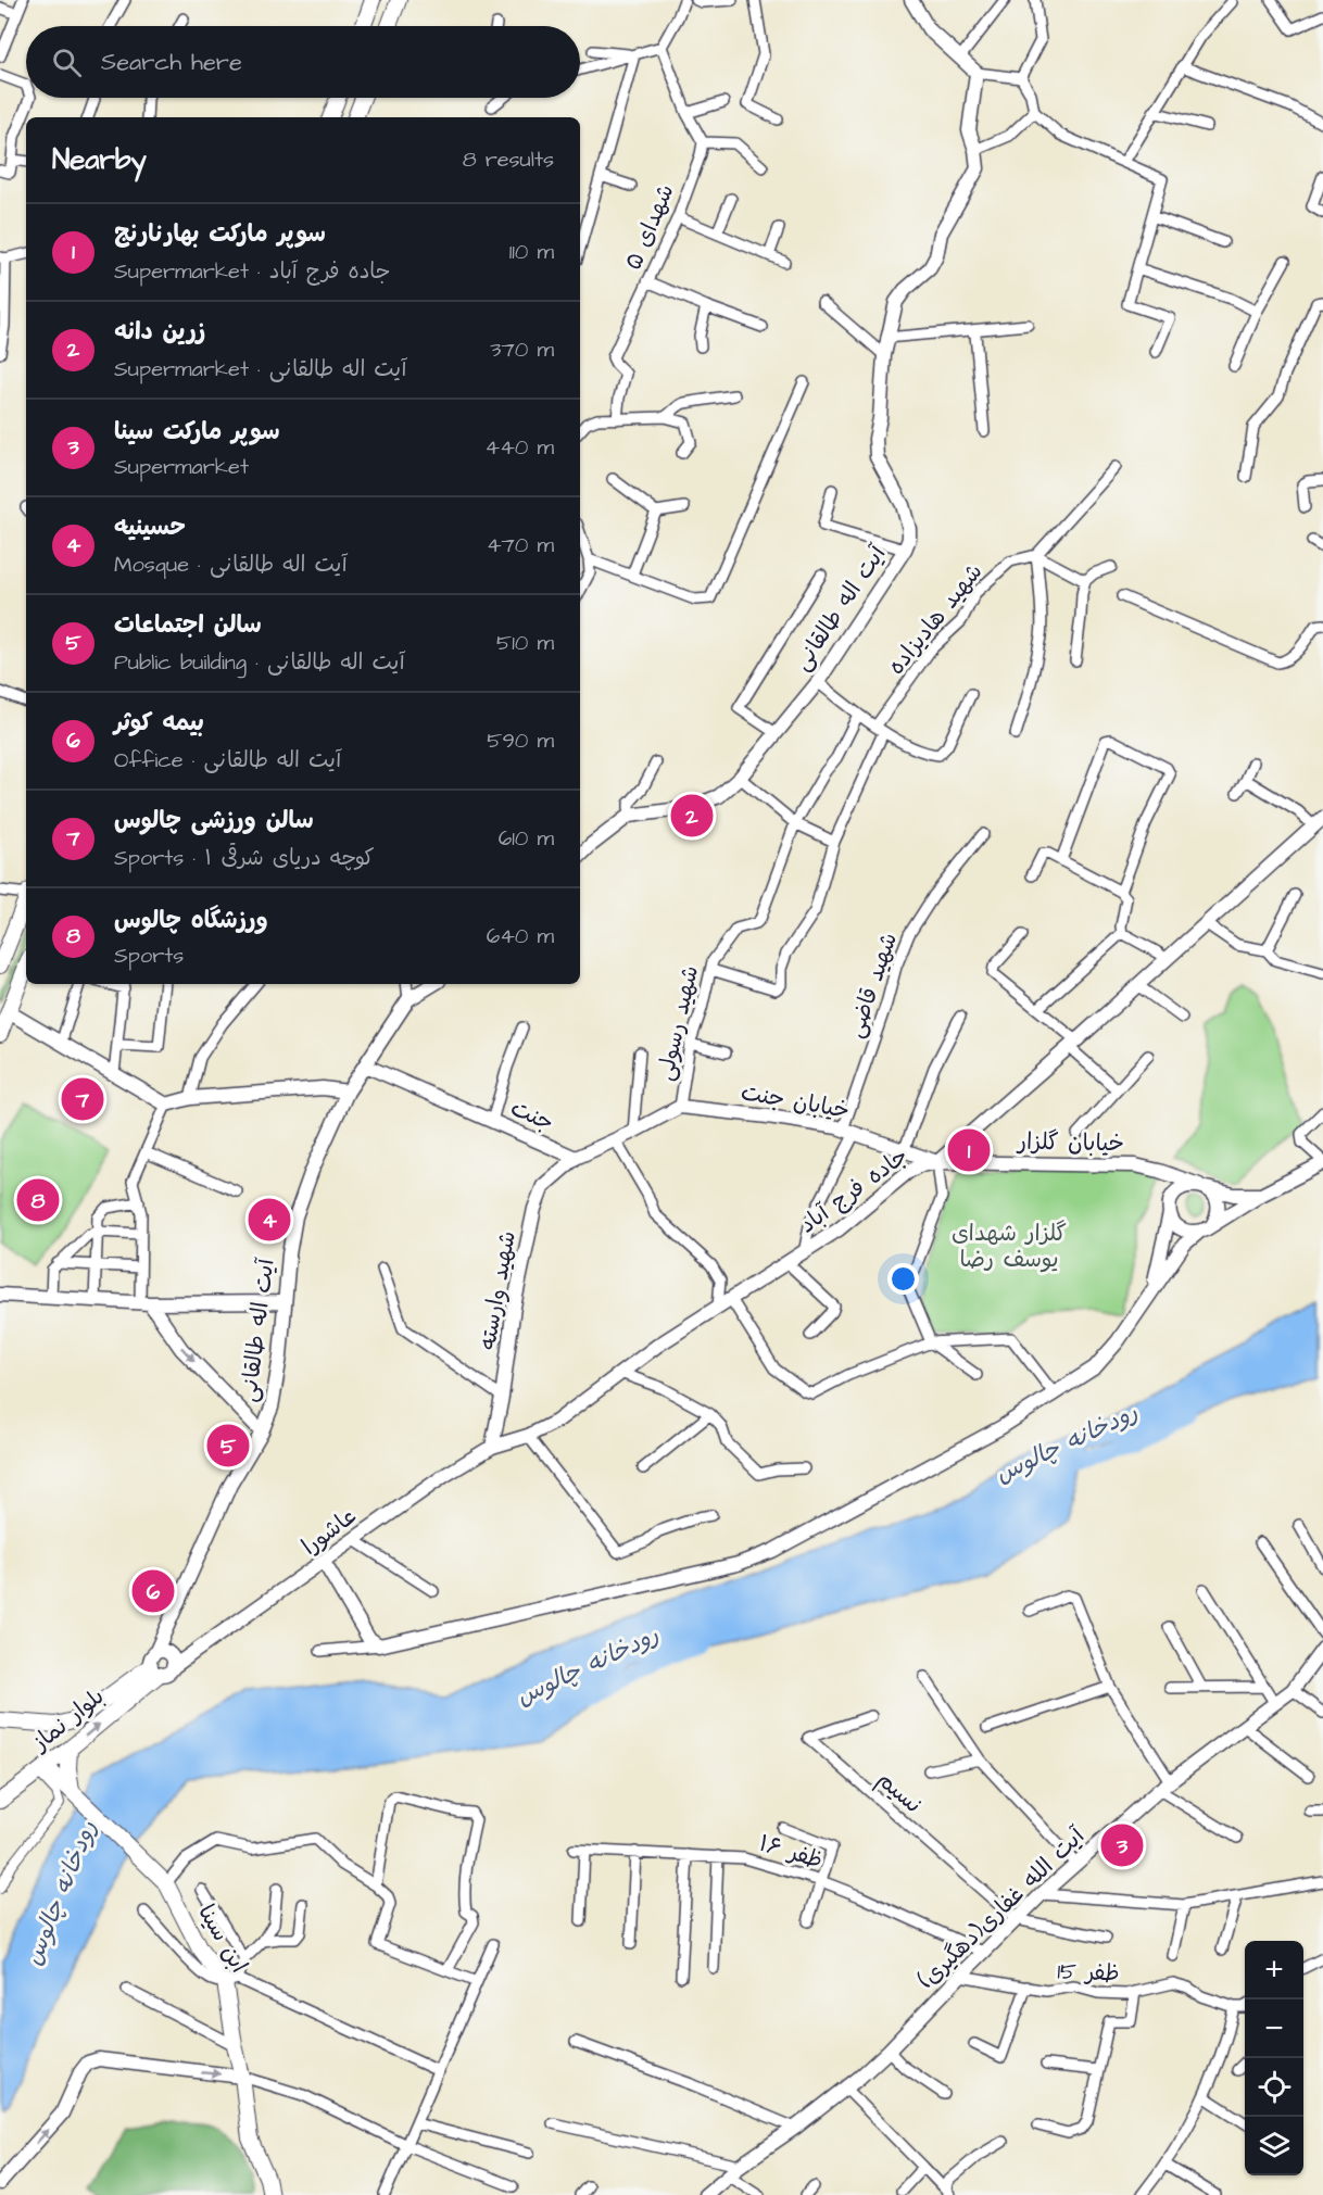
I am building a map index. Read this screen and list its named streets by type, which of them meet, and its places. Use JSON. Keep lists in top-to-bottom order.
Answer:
{
  "streets": {
    "main road": ["بلوار نماز", "ابن سینا"],
    "street": [
      "شهدای ۵",
      "آیت اله طالقانی",
      "شهید هادیزاده",
      "شهید قاضی",
      "شهید رسولی",
      "خیابان جنت",
      "جنت",
      "خیابان گلزار",
      "جاده فرج آباد",
      "شهید وارسته",
      "عاشورا",
      "نسیم",
      "ظفر ۱۶",
      "آیت الله غفاری(دهگیری)",
      "ظفر 15"
    ]
  },
  "crossings": [
    ["آیت اله طالقانی", "جنت"],
    ["آیت اله طالقانی", "عاشورا"],
    ["آیت اله طالقانی", "بلوار نماز"],
    ["شهید هادیزاده", "شهید رسولی"],
    ["شهید قاضی", "خیابان جنت"],
    ["شهید قاضی", "جاده فرج آباد"],
    ["شهید رسولی", "خیابان جنت"],
    ["خیابان جنت", "خیابان گلزار"],
    ["خیابان جنت", "جاده فرج آباد"],
    ["جنت", "شهید وارسته"],
    ["خیابان گلزار", "جاده فرج آباد"],
    ["جاده فرج آباد", "شهید وارسته"],
    ["جاده فرج آباد", "عاشورا"],
    ["شهید وارسته", "عاشورا"],
    ["عاشورا", "بلوار نماز"],
    ["نسیم", "آیت الله غفاری(دهگیری)"],
    ["ظفر ۱۶", "آیت الله غفاری(دهگیری)"],
    ["آیت الله غفاری(دهگیری)", "ظفر 15"]
  ],
  "water": ["رودخانه چالوس"],
  "parks": ["گلزار شهدای یوسف رضا"],
  "page": {
    "search": "Search here",
    "heading": ["Nearby", "8 results"],
    "list": [
      {
        "mark": "1",
        "name": "سوپر مارکت بهارنارنج",
        "note": "Supermarket · جاده فرج آباد",
        "value": "110 m"
      },
      {
        "mark": "2",
        "name": "زرین دانه",
        "note": "Supermarket · آیت اله طالقانی",
        "value": "370 m"
      },
      {
        "mark": "3",
        "name": "سوپر مارکت سینا",
        "note": "Supermarket",
        "value": "440 m"
      },
      {
        "mark": "4",
        "name": "حسینیه",
        "note": "Mosque · آیت اله طالقانی",
        "value": "470 m"
      },
      {
        "mark": "5",
        "name": "سالن اجتماعات",
        "note": "Public building · آیت اله طالقانی",
        "value": "510 m"
      },
      {
        "mark": "6",
        "name": "بیمه کوثر",
        "note": "Office · آیت اله طالقانی",
        "value": "590 m"
      },
      {
        "mark": "7",
        "name": "سالن ورزشی چالوس",
        "note": "Sports · کوچه دریای شرقی ۱",
        "value": "610 m"
      },
      {
        "mark": "8",
        "name": "ورزشگاه چالوس",
        "note": "Sports",
        "value": "640 m"
      }
    ],
    "pins": [
      "2",
      "7",
      "1",
      "8",
      "4",
      "5",
      "6",
      "3"
    ],
    "map_buttons": ["+", "−"]
  }
}
